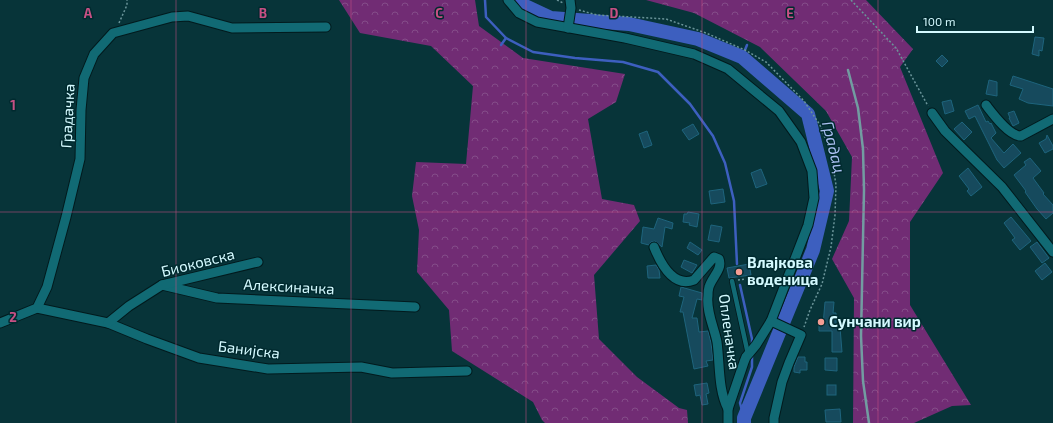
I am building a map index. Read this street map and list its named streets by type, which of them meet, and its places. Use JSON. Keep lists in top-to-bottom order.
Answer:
{
  "streets": {
    "street": [
      "Градачка",
      "Биоковска",
      "Алексиначка",
      "Опленачка",
      "Банијска"
    ]
  },
  "crossings": [
    ["Градачка", "Банијска"],
    ["Биоковска", "Алексиначка"],
    ["Биоковска", "Банијска"]
  ],
  "water": ["Градац"],
  "places": ["Влајкова воденица", "Сунчани вир"],
  "scale_bar": "100 m",
  "grid": {
    "columns": [
      "A",
      "B",
      "C",
      "D",
      "E"
    ],
    "rows": ["1", "2"]
  }
}
